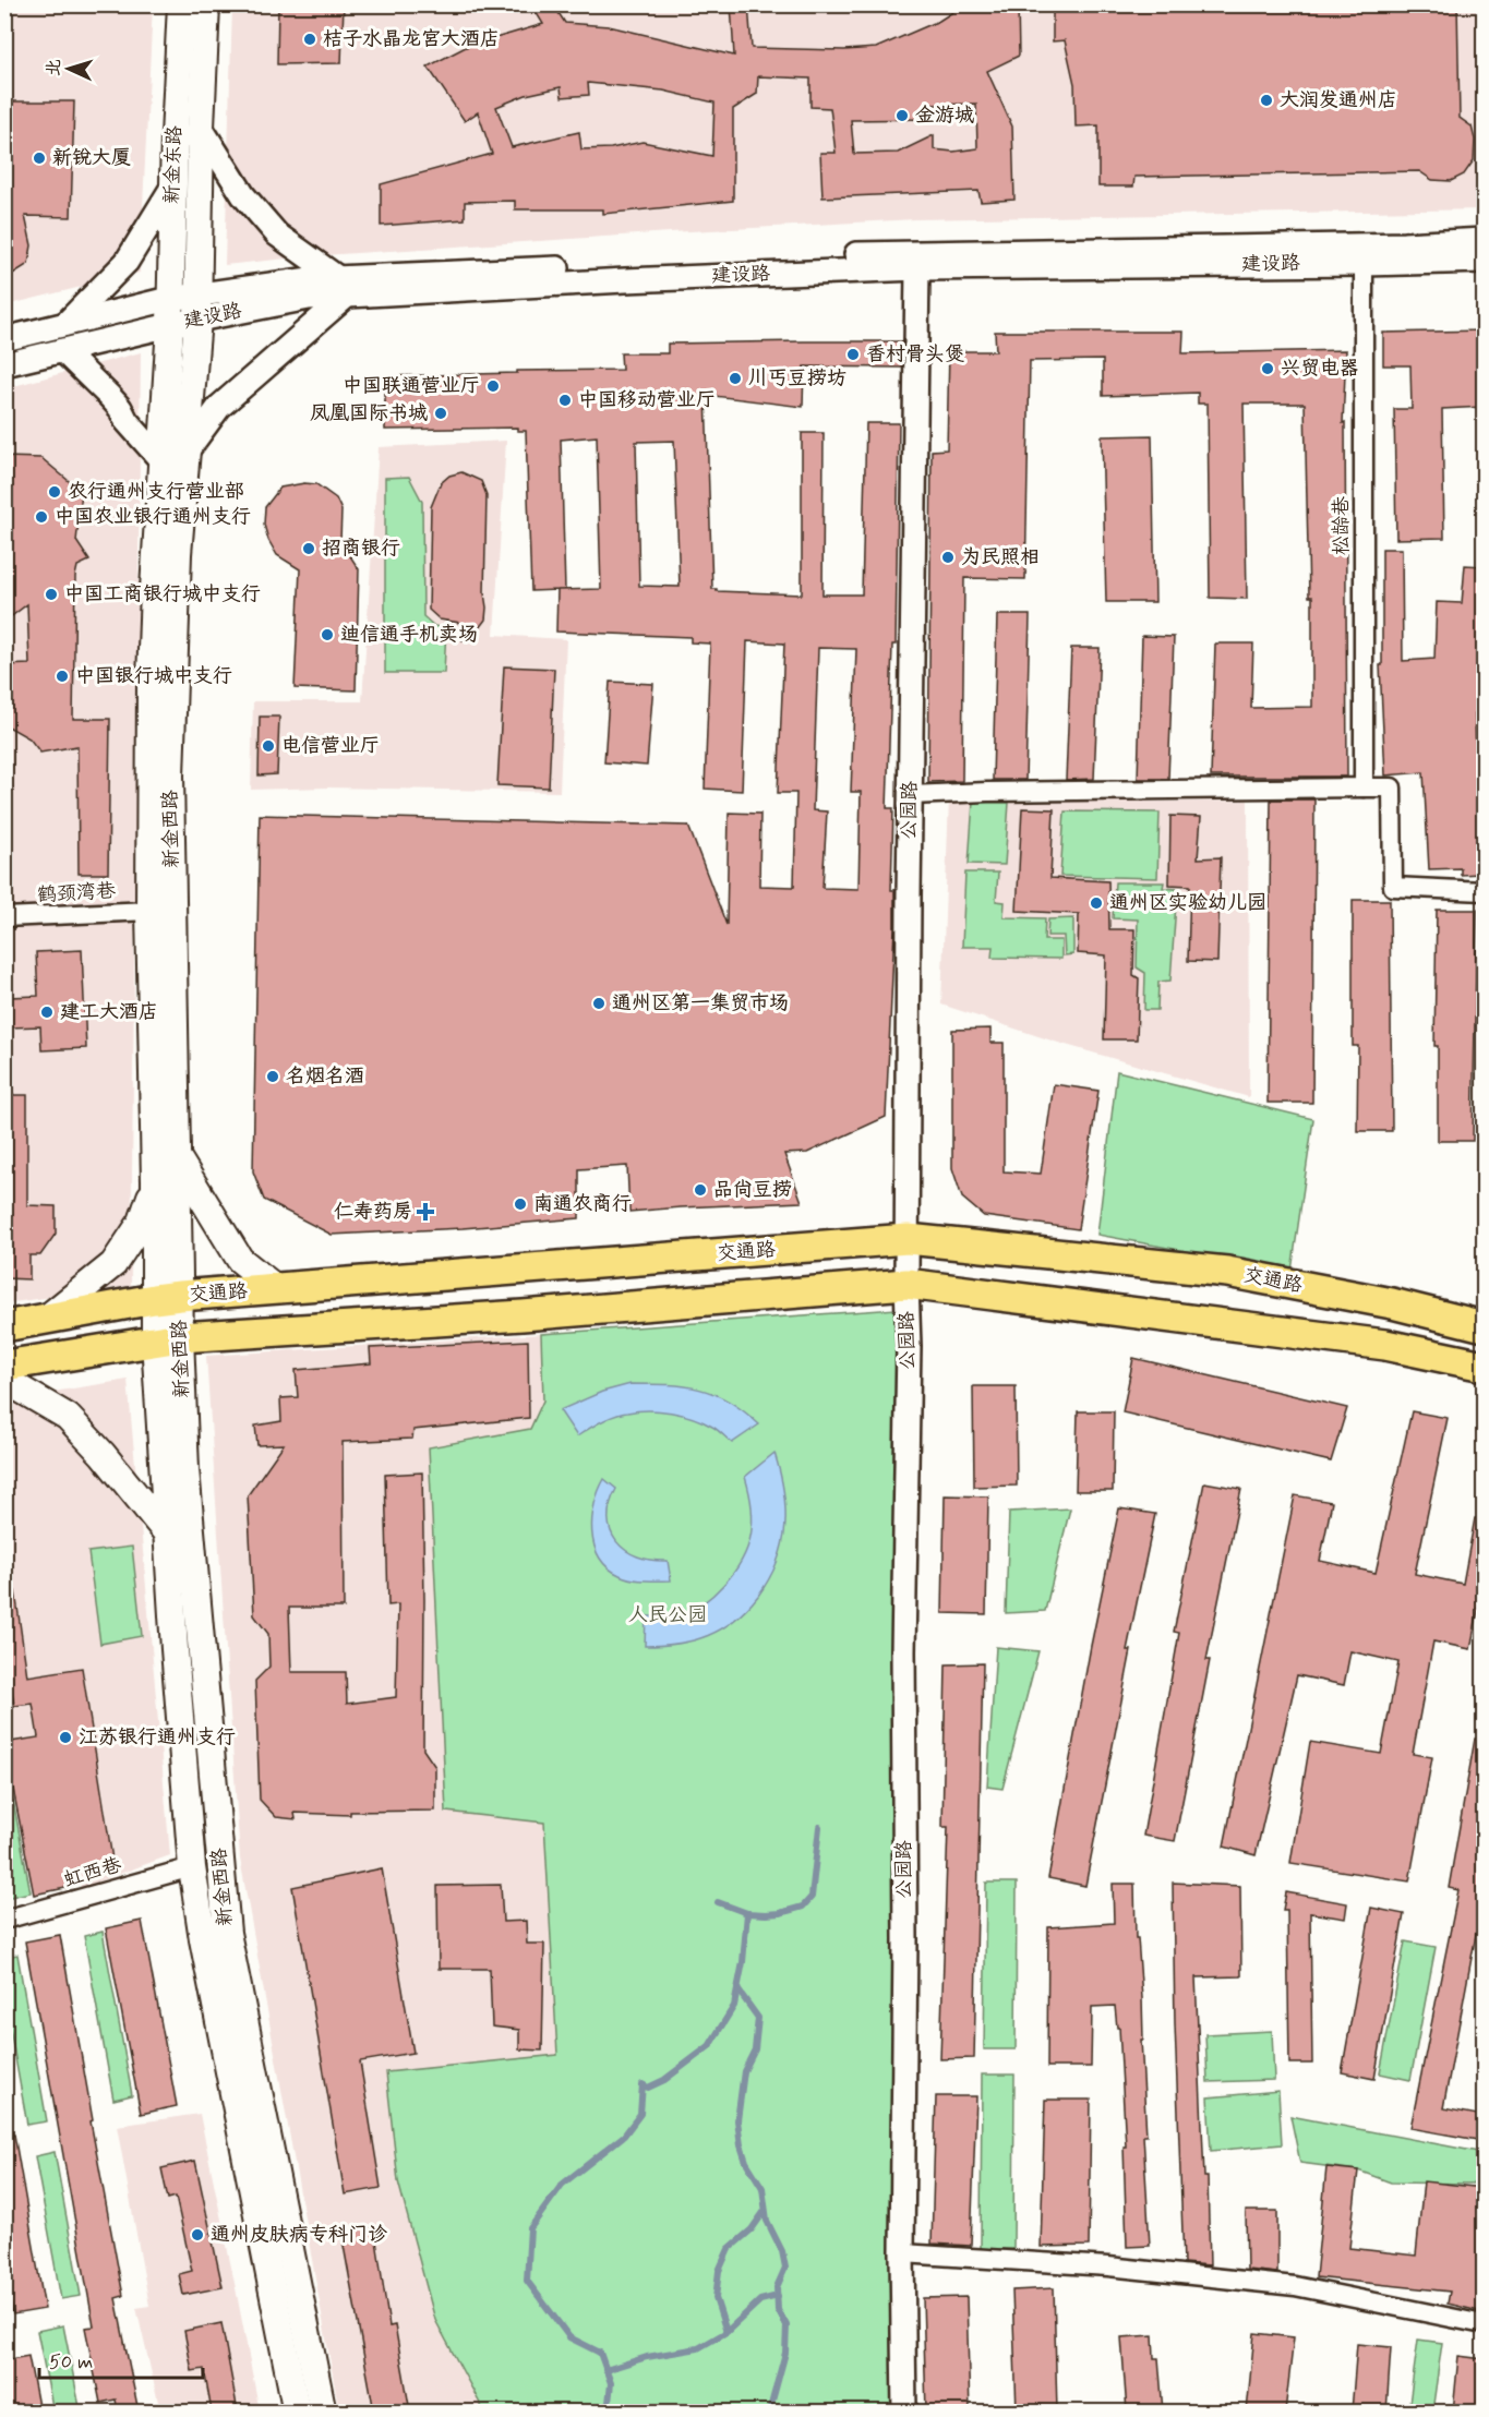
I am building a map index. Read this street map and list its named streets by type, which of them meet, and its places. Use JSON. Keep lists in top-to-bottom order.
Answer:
{
  "streets": {
    "main road": ["新金东路", "新金西路", "交通路"],
    "street": [
      "建设路",
      "松龄巷",
      "公园路",
      "鹤颈湾巷",
      "虹西巷"
    ]
  },
  "crossings": [
    ["新金东路", "建设路"],
    ["新金东路", "新金西路"],
    ["建设路", "松龄巷"],
    ["建设路", "公园路"],
    ["建设路", "新金西路"],
    ["公园路", "交通路"],
    ["新金西路", "鹤颈湾巷"],
    ["新金西路", "交通路"],
    ["新金西路", "虹西巷"]
  ],
  "parks": ["人民公园"],
  "places": {
    "other": [
      "桔子水晶龙宫大酒店",
      "大润发通州店",
      "金游城",
      "新锐大厦",
      "香村骨头煲",
      "兴贸电器",
      "川丐豆捞坊",
      "中国联通营业厅",
      "中国移动营业厅",
      "凤凰国际书城",
      "农行通州支行营业部",
      "中国农业银行通州支行",
      "招商银行",
      "为民照相",
      "中国工商银行城中支行",
      "迪信通手机卖场",
      "中国银行城中支行",
      "电信营业厅",
      "通州区实验幼儿园",
      "通州区第一集贸市场",
      "建工大酒店",
      "名烟名酒",
      "品尚豆捞",
      "南通农商行",
      "江苏银行通州支行",
      "通州皮肤病专科门诊"
    ],
    "health": ["仁寿药房"]
  },
  "scale_bar": "50 m",
  "north": "left"
}
